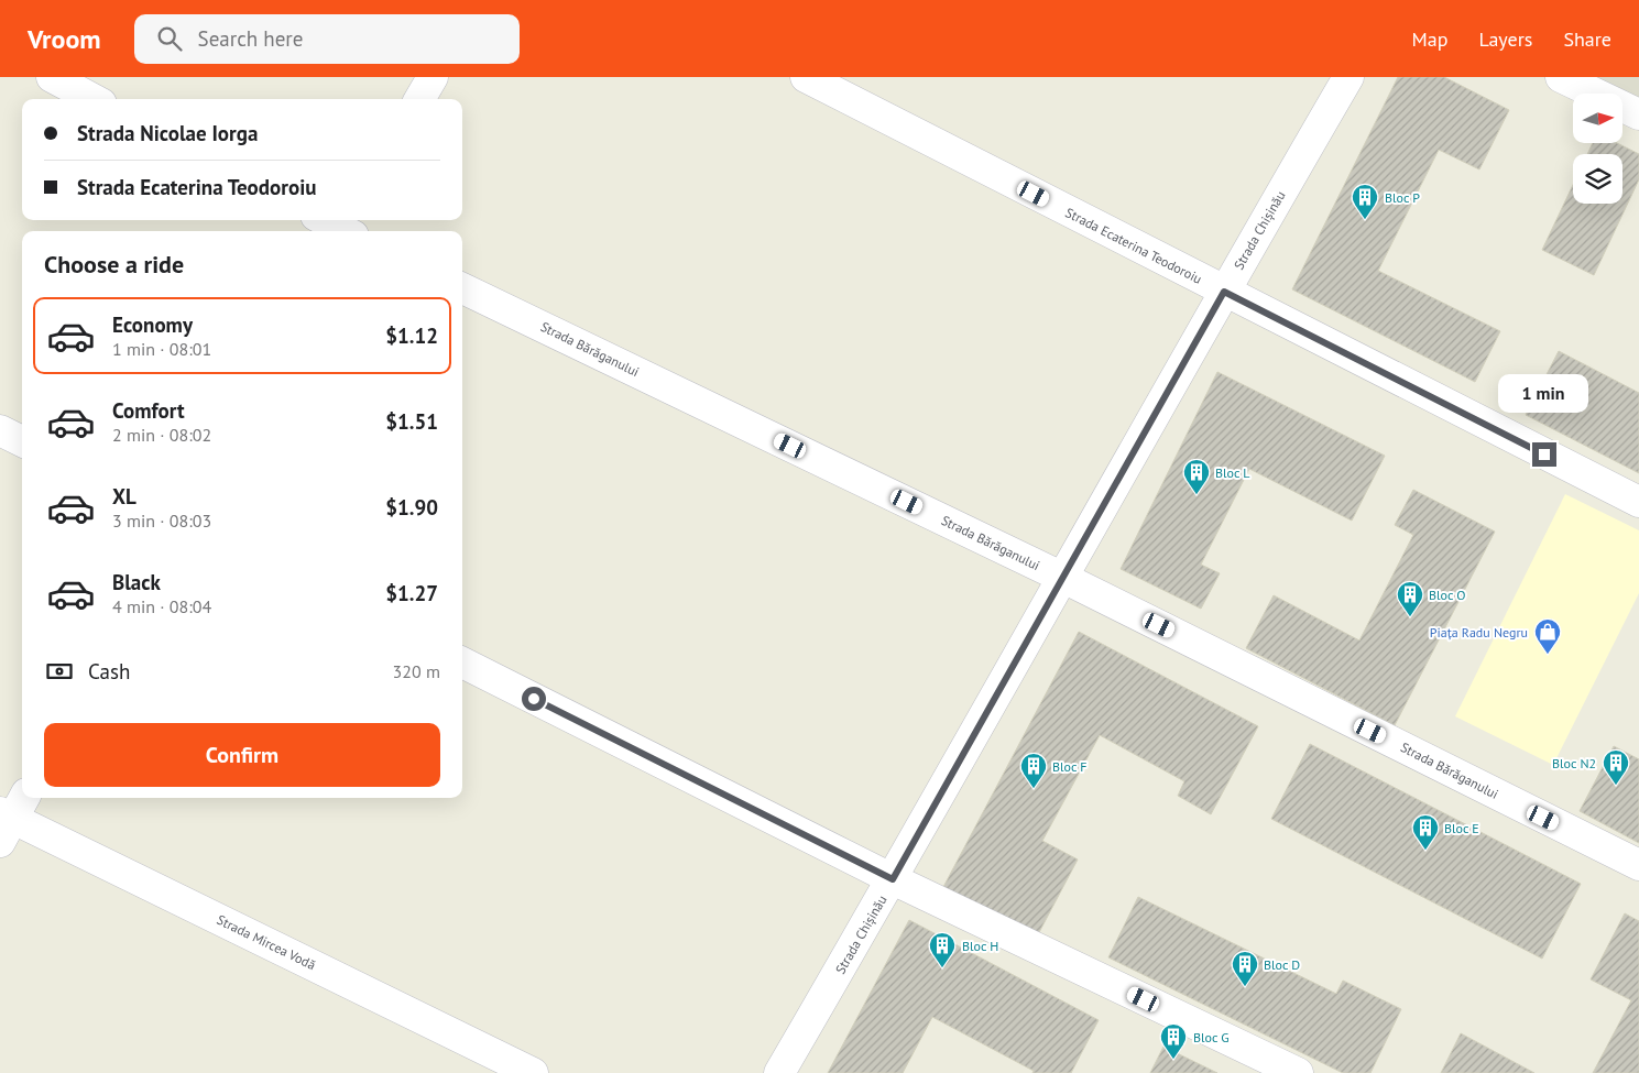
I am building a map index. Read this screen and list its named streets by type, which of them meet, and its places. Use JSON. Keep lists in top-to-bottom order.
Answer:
{
  "streets": {
    "street": [
      "Strada Chișinău",
      "Strada Ecaterina Teodoroiu",
      "Strada Bărăganului",
      "Strada Mircea Vodă"
    ]
  },
  "crossings": [
    ["Strada Chișinău", "Strada Ecaterina Teodoroiu"],
    ["Strada Chișinău", "Strada Bărăganului"]
  ],
  "places": {
    "building": [
      "Bloc P",
      "Bloc L",
      "Bloc O",
      "Bloc N2",
      "Bloc F",
      "Bloc E",
      "Bloc H",
      "Bloc D",
      "Bloc G"
    ],
    "shop": ["Piața Radu Negru"]
  },
  "north": "right",
  "page": {
    "header": "Vroom",
    "search": "Search here",
    "nav": ["Map", "Layers", "Share"],
    "banner": ["Strada Nicolae Iorga", "Strada Ecaterina Teodoroiu"],
    "heading": "Choose a ride",
    "list": [
      {
        "name": "Economy",
        "note": "1 min · 08:01",
        "value": "$1.12"
      },
      {
        "name": "Comfort",
        "note": "2 min · 08:02",
        "value": "$1.51"
      },
      {
        "name": "XL",
        "note": "3 min · 08:03",
        "value": "$1.90"
      },
      {
        "name": "Black",
        "note": "4 min · 08:04",
        "value": "$1.27"
      }
    ],
    "bubble": "1 min",
    "pay": ["Cash", "320 m"],
    "buttons": "Confirm"
  }
}
